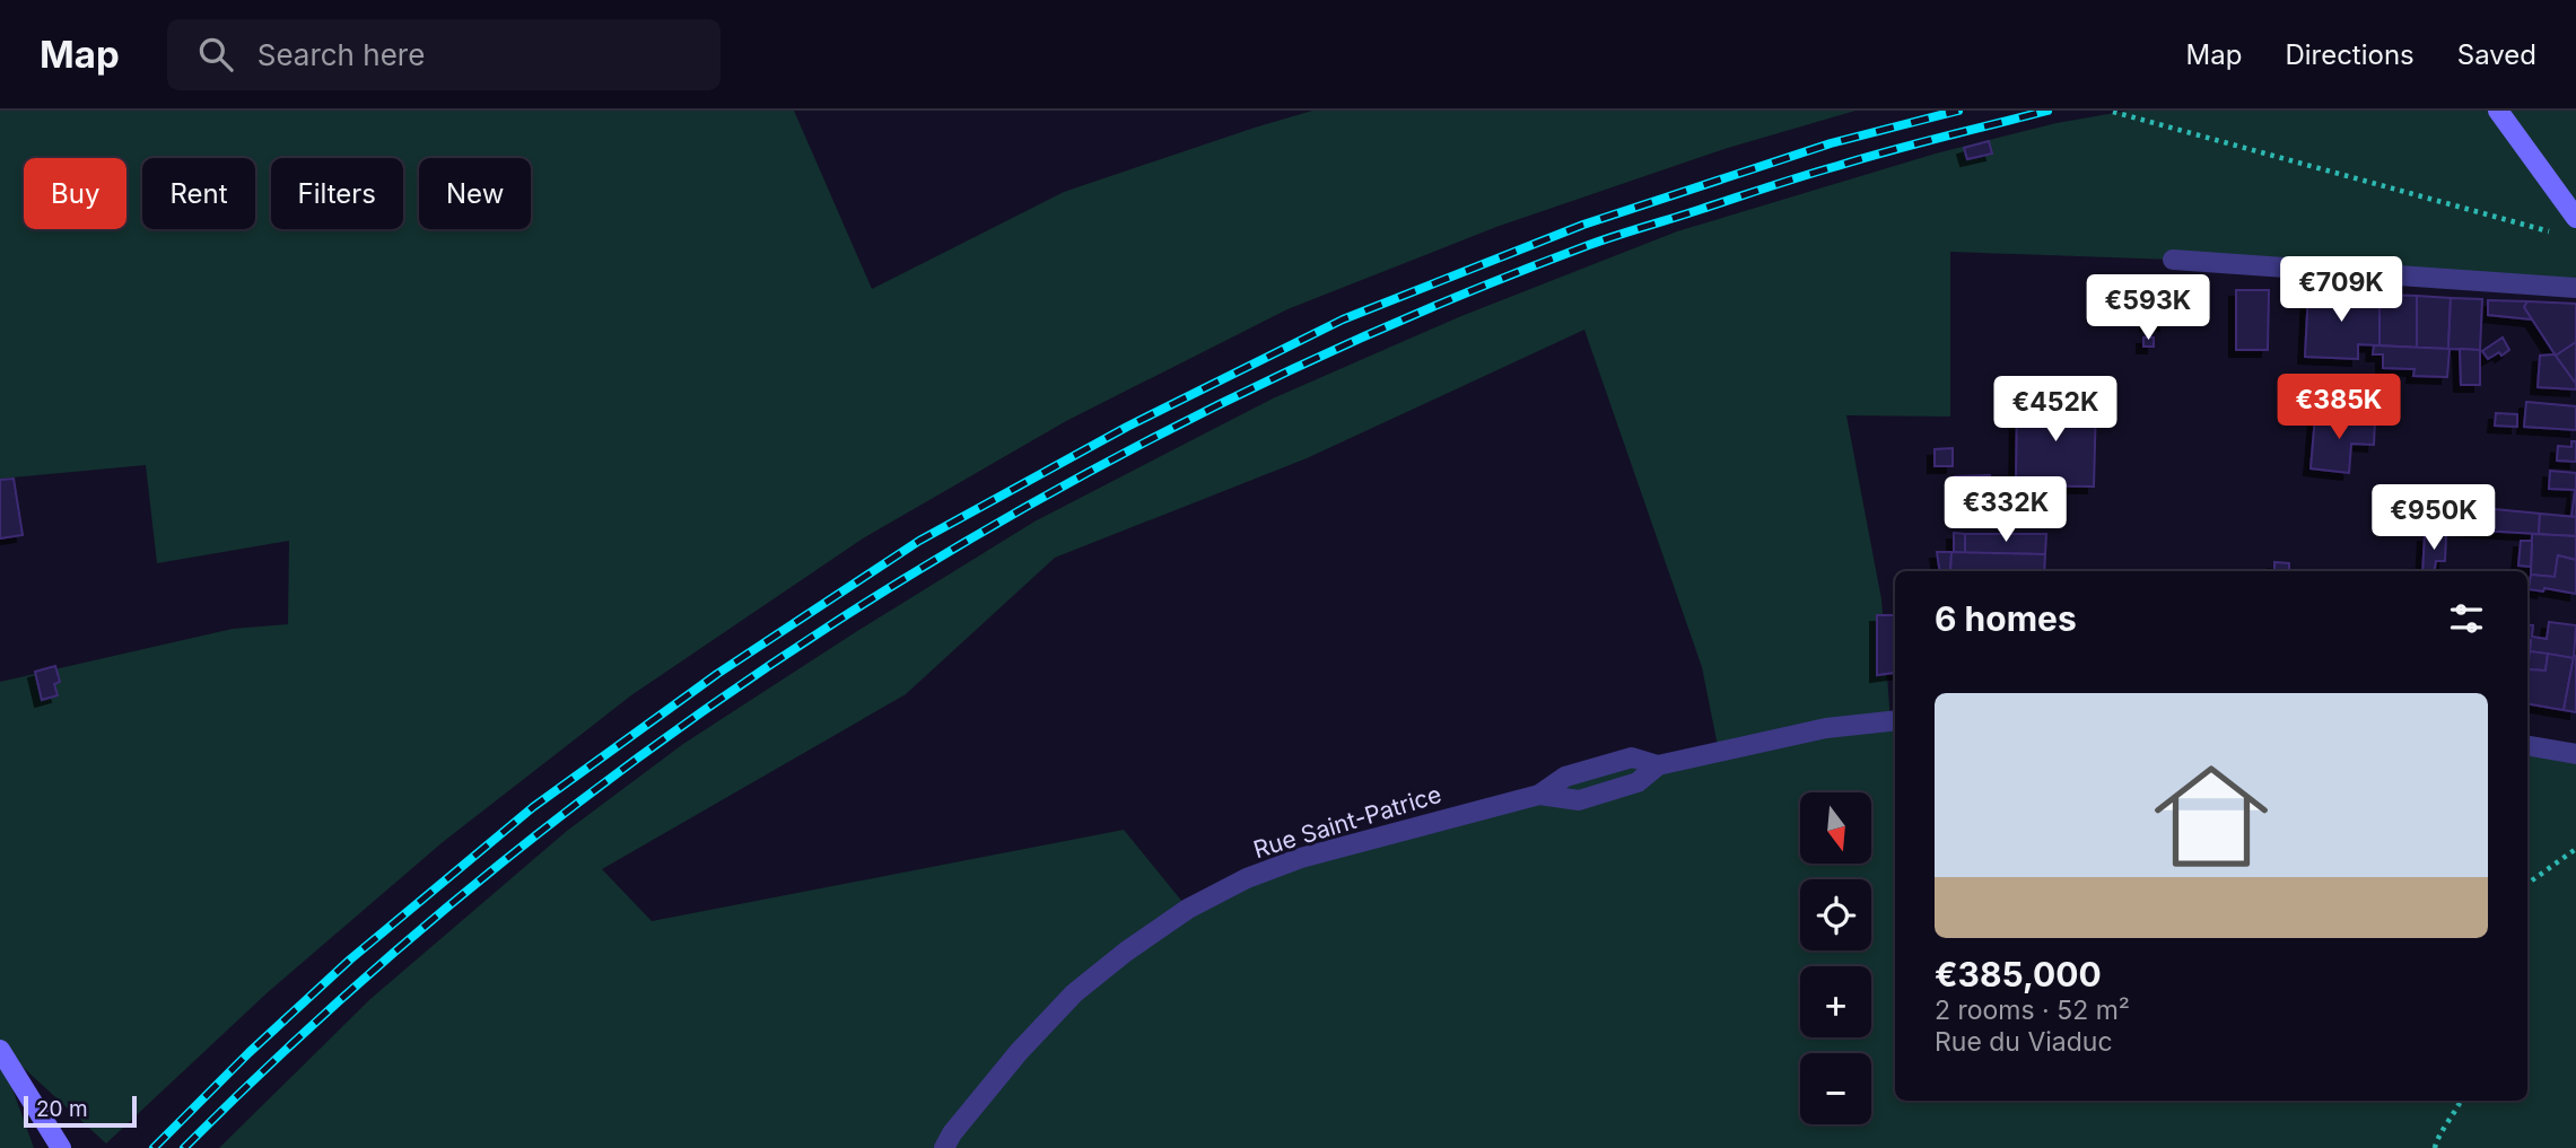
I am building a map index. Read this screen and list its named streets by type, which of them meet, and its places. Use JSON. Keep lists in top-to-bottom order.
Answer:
{
  "streets": {
    "street": ["Rue Saint-Patrice"]
  },
  "scale_bar": "20 m",
  "north": "bottom",
  "page": {
    "header": "Map",
    "search": "Search here",
    "nav": ["Map", "Directions", "Saved"],
    "chip": [
      "Buy",
      "Rent",
      "Filters",
      "New"
    ],
    "price": [
      "€709K",
      "€593K",
      "€385K",
      "€452K",
      "€332K",
      "€950K"
    ],
    "heading": "6 homes",
    "list": [
      {
        "name": "€385,000",
        "note": "2 rooms · 52 m² · Rue du Viaduc"
      }
    ],
    "map_buttons": ["+", "−"],
    "scale": "20 m"
  }
}
